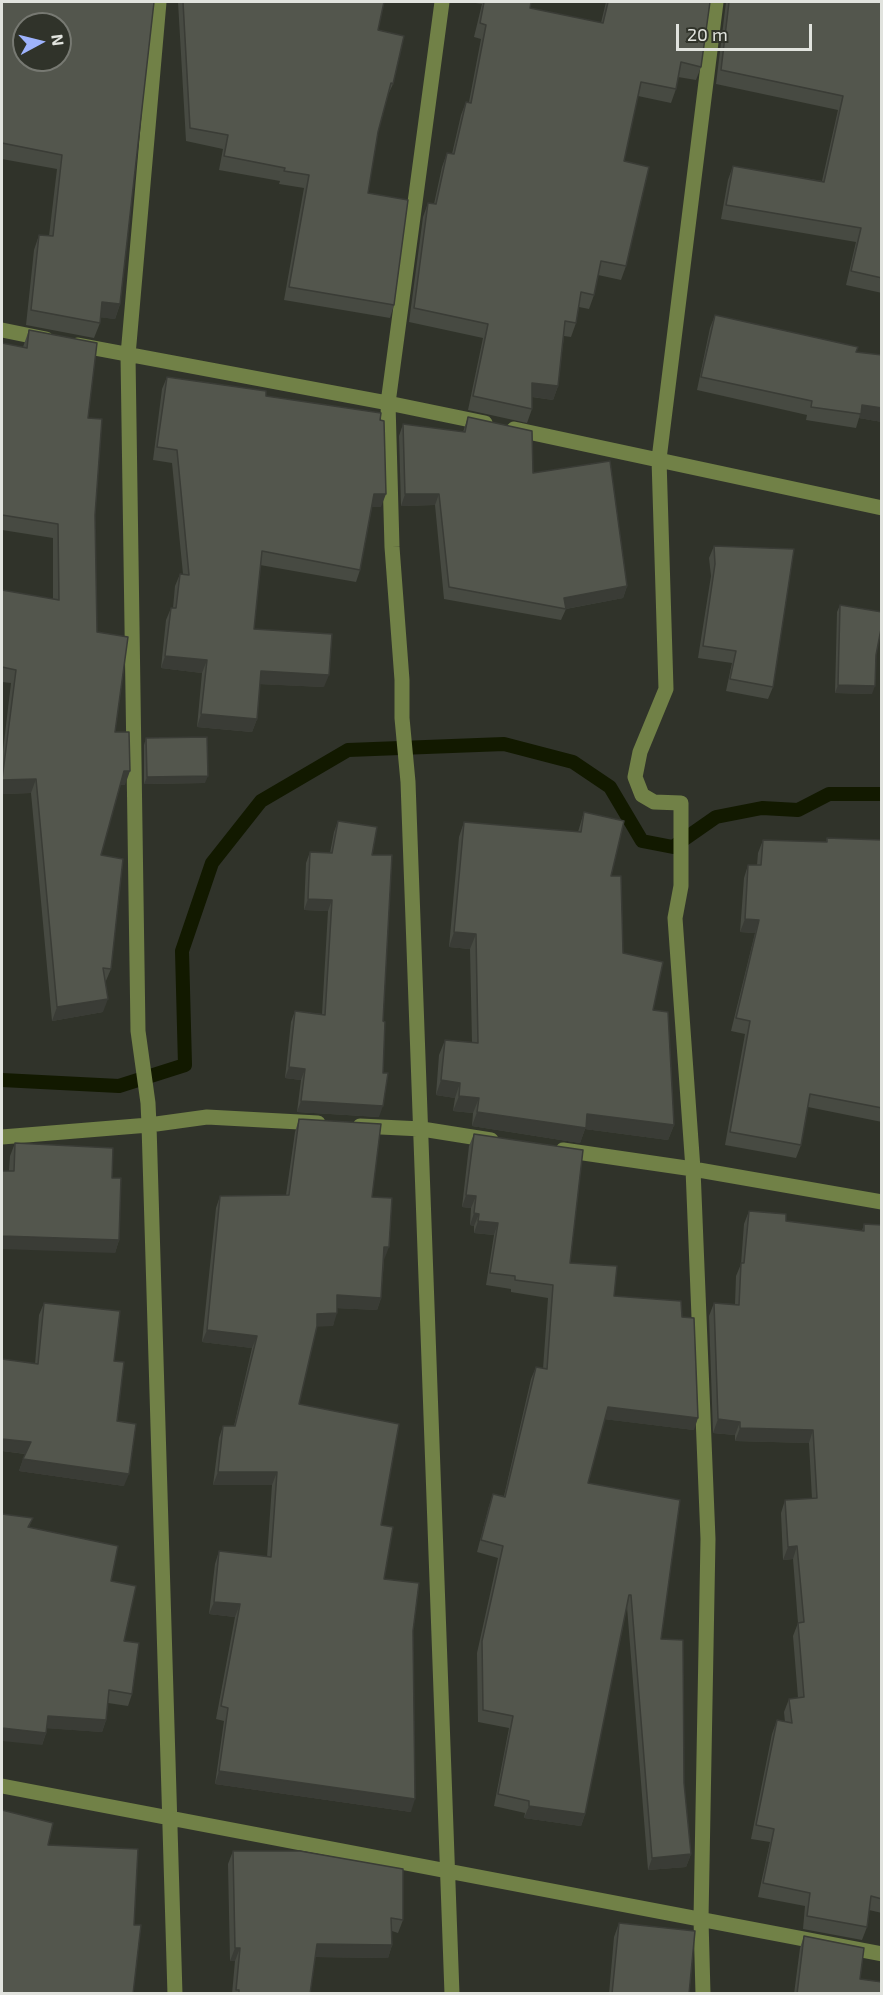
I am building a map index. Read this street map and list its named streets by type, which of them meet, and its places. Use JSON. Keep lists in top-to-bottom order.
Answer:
{
  "scale_bar": "20 m",
  "north": "right"
}
